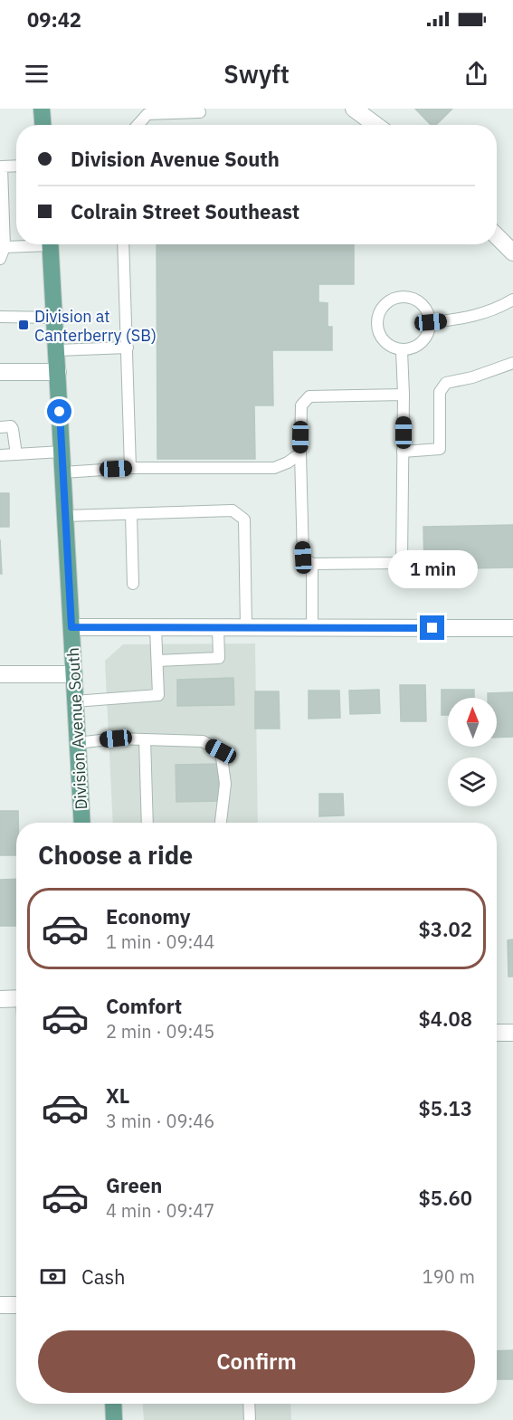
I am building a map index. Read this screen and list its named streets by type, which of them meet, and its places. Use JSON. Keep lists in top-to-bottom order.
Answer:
{
  "streets": {
    "main road": ["Division Avenue South"]
  },
  "places": {
    "transit": ["Division at Canterberry (SB)"]
  },
  "north": "top",
  "page": {
    "status": "09:42",
    "header": "Swyft",
    "banner": ["Division Avenue South", "Colrain Street Southeast"],
    "bubble": "1 min",
    "heading": "Choose a ride",
    "list": [
      {
        "name": "Economy",
        "note": "1 min · 09:44",
        "value": "$3.02"
      },
      {
        "name": "Comfort",
        "note": "2 min · 09:45",
        "value": "$4.08"
      },
      {
        "name": "XL",
        "note": "3 min · 09:46",
        "value": "$5.13"
      },
      {
        "name": "Green",
        "note": "4 min · 09:47",
        "value": "$5.60"
      }
    ],
    "pay": ["Cash", "190 m"],
    "buttons": "Confirm"
  }
}
